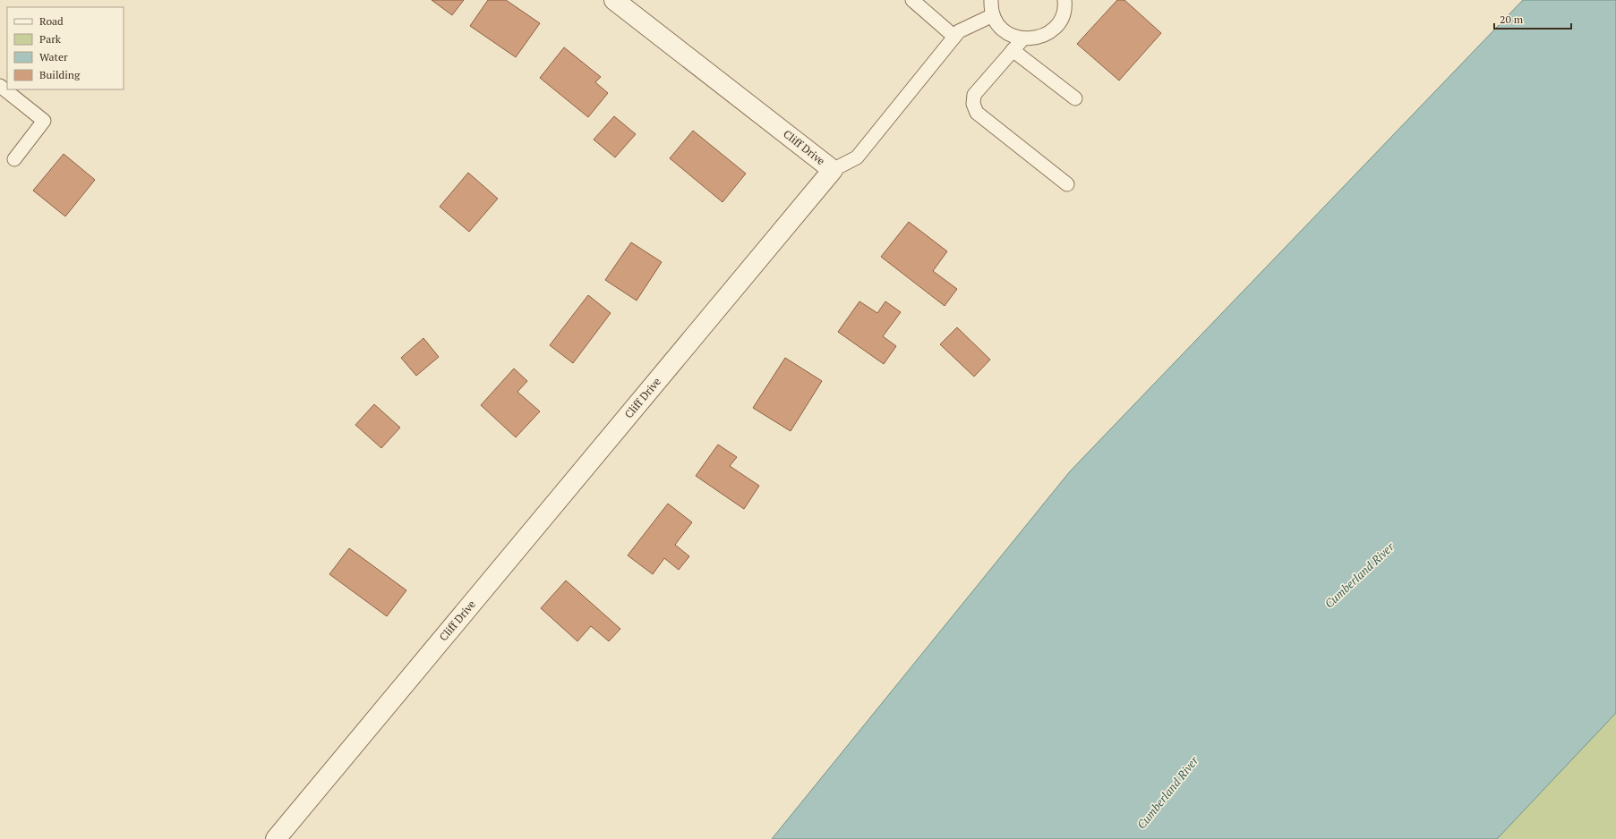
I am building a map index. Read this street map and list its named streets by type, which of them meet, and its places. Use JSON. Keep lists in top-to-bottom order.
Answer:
{
  "streets": {
    "street": ["Cliff Drive"]
  },
  "water": ["Cumberland River"],
  "legend": [
    "Road",
    "Park",
    "Water",
    "Building"
  ],
  "scale_bar": "20 m"
}
